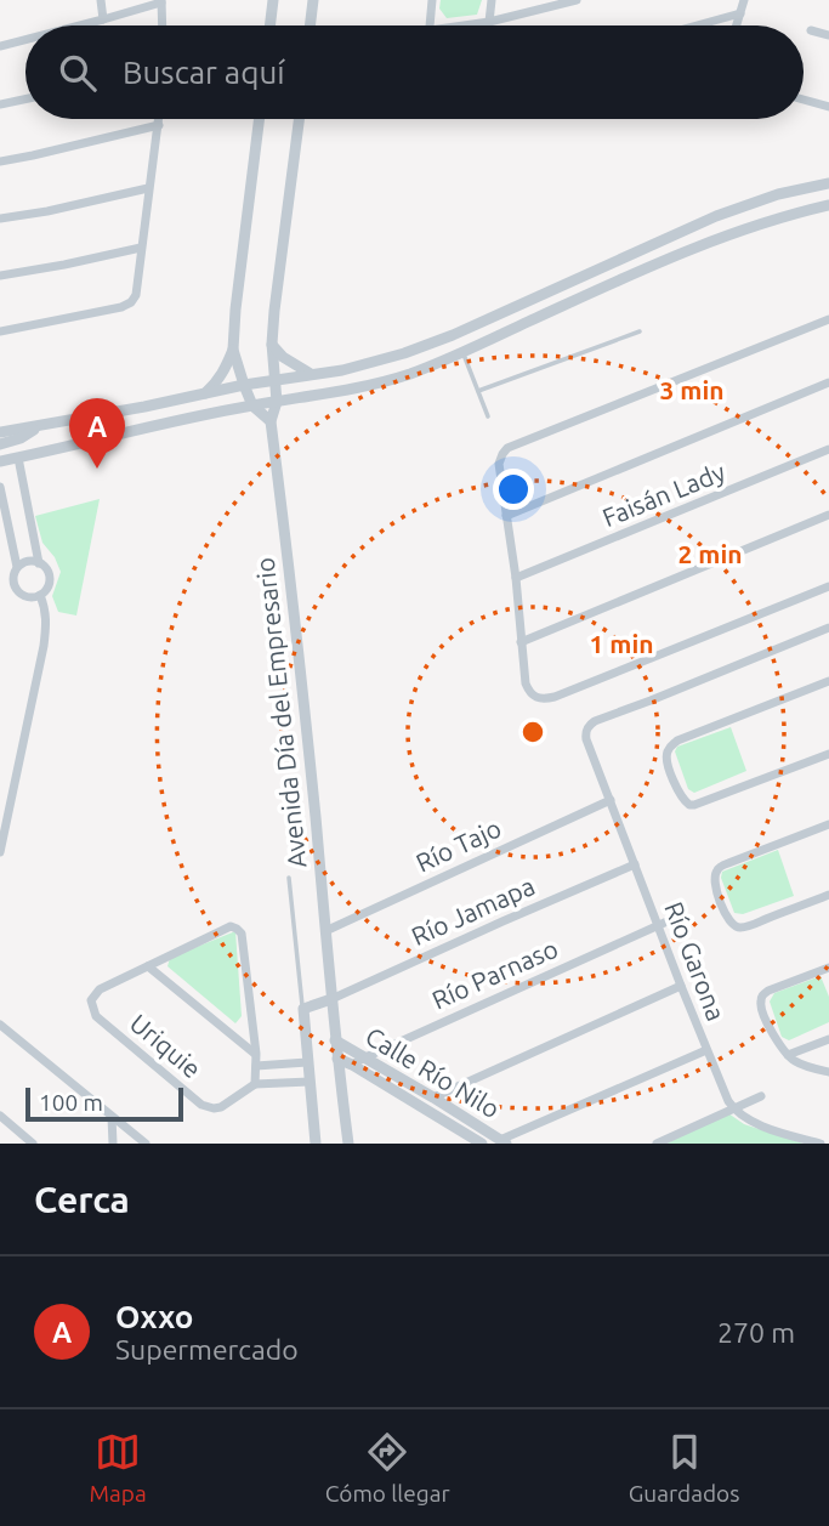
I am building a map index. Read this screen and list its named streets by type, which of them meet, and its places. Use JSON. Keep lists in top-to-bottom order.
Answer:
{
  "streets": {
    "street": [
      "Faisán Lady",
      "Avenida Día del Empresario",
      "Río Tajo",
      "Río Jamapa",
      "Río Garona",
      "Río Parnaso",
      "Uriquie",
      "Calle Río Nilo"
    ]
  },
  "crossings": [
    ["Avenida Día del Empresario", "Río Tajo"],
    ["Avenida Día del Empresario", "Río Jamapa"],
    ["Avenida Día del Empresario", "Calle Río Nilo"],
    ["Río Tajo", "Río Garona"],
    ["Río Jamapa", "Río Garona"],
    ["Río Garona", "Río Parnaso"],
    ["Río Parnaso", "Calle Río Nilo"]
  ],
  "scale_bar": "100 m",
  "page": {
    "search": "Buscar aquí",
    "pins": "A",
    "scale": "100 m",
    "heading": "Cerca",
    "list": [
      {
        "mark": "A",
        "name": "Oxxo",
        "note": "Supermercado",
        "value": "270 m"
      }
    ],
    "nav": ["Mapa", "Cómo llegar", "Guardados"]
  },
  "rings": ["3 min", "2 min", "1 min"]
}
